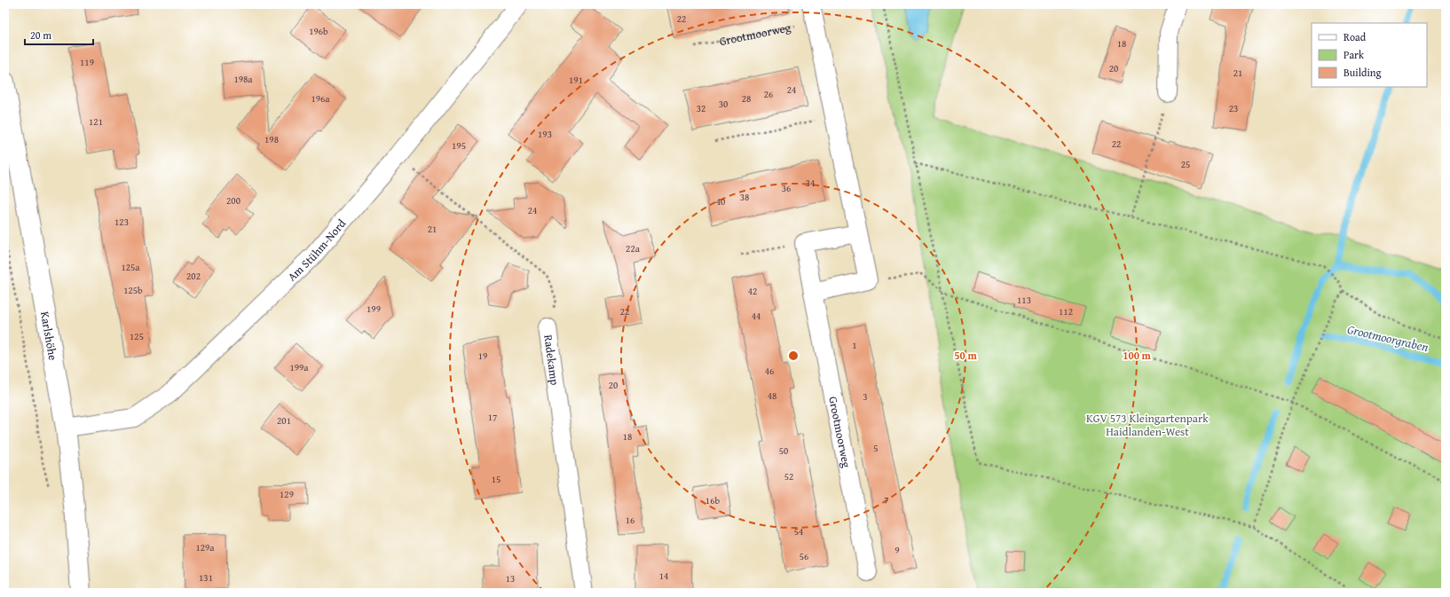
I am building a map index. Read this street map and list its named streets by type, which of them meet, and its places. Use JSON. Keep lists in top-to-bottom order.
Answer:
{
  "streets": {
    "main road": ["Karlshöhe"],
    "street": ["Grootmoorweg", "Am Stühm-Nord", "Radekamp"]
  },
  "crossings": [
    ["Am Stühm-Nord", "Karlshöhe"],
    ["Am Stühm-Nord", "Radekamp"]
  ],
  "water": ["Grootmoorgraben"],
  "parks": ["KGV 573 Kleingartenpark Haidlanden-West"],
  "house_numbers": [
    "22",
    "196b",
    "18",
    "119",
    "20",
    "21",
    "198a",
    "191",
    "24",
    "26",
    "196a",
    "28",
    "30",
    "32",
    "23",
    "121",
    "193",
    "198",
    "22",
    "195",
    "25",
    "34",
    "36",
    "38",
    "200",
    "40",
    "24",
    "123",
    "21",
    "22a",
    "125a",
    "202",
    "125b",
    "42",
    "113",
    "199",
    "22",
    "112",
    "44",
    "125",
    "1",
    "19",
    "199a",
    "46",
    "20",
    "48",
    "3",
    "17",
    "201",
    "18",
    "5",
    "50",
    "52",
    "15",
    "129",
    "7",
    "16b",
    "16",
    "54",
    "129a",
    "9",
    "56",
    "14",
    "131",
    "13"
  ],
  "legend": ["Road", "Park", "Building"],
  "scale_bar": "20 m",
  "rings": ["50 m", "100 m"]
}
